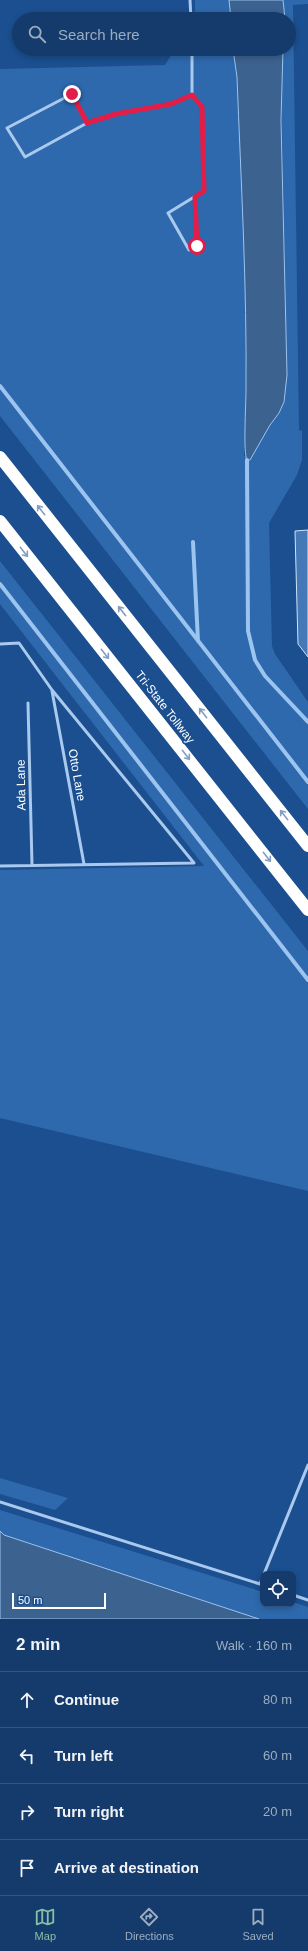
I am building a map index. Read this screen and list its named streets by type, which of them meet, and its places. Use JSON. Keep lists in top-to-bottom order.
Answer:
{
  "streets": {
    "highway": ["Tri-State Tollway"],
    "lane": ["Otto Lane", "Ada Lane"]
  },
  "scale_bar": "50 m",
  "page": {
    "search": "Search here",
    "scale": "50 m",
    "heading": ["2 min", "Walk · 160 m"],
    "list": [
      ["Continue", "80 m"],
      ["Turn left", "60 m"],
      ["Turn right", "20 m"],
      "Arrive at destination"
    ],
    "nav": ["Map", "Directions", "Saved"]
  }
}
